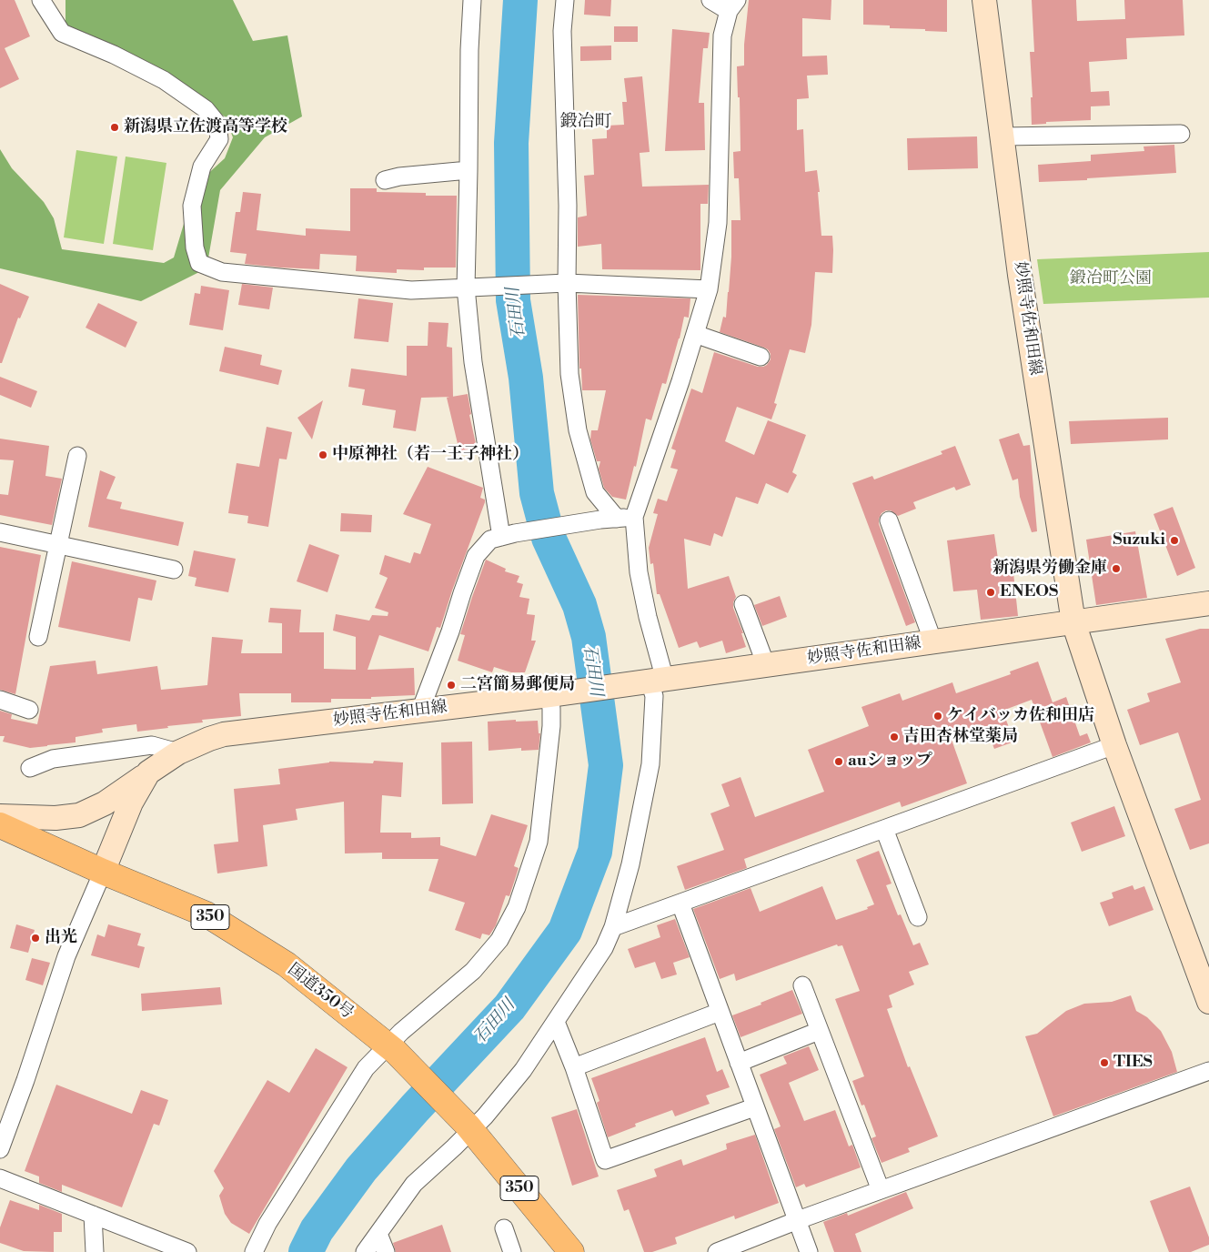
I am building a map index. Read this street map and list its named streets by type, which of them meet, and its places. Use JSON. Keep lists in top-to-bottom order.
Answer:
{
  "streets": {
    "highway": ["350", "国道350号"],
    "main road": ["妙照寺佐和田線"]
  },
  "crossings": [
    ["妙照寺佐和田線", "国道350号"]
  ],
  "districts": ["鍛冶町"],
  "water": ["石田川"],
  "parks": ["鍛冶町公園"],
  "places": [
    "新潟県立佐渡高等学校",
    "中原神社（若一王子神社）",
    "Suzuki",
    "新潟県労働金庫",
    "ENEOS",
    "二宮簡易郵便局",
    "ケイバッカ佐和田店",
    "吉田杏林堂薬局",
    "auショップ",
    "出光",
    "TIES"
  ]
}
